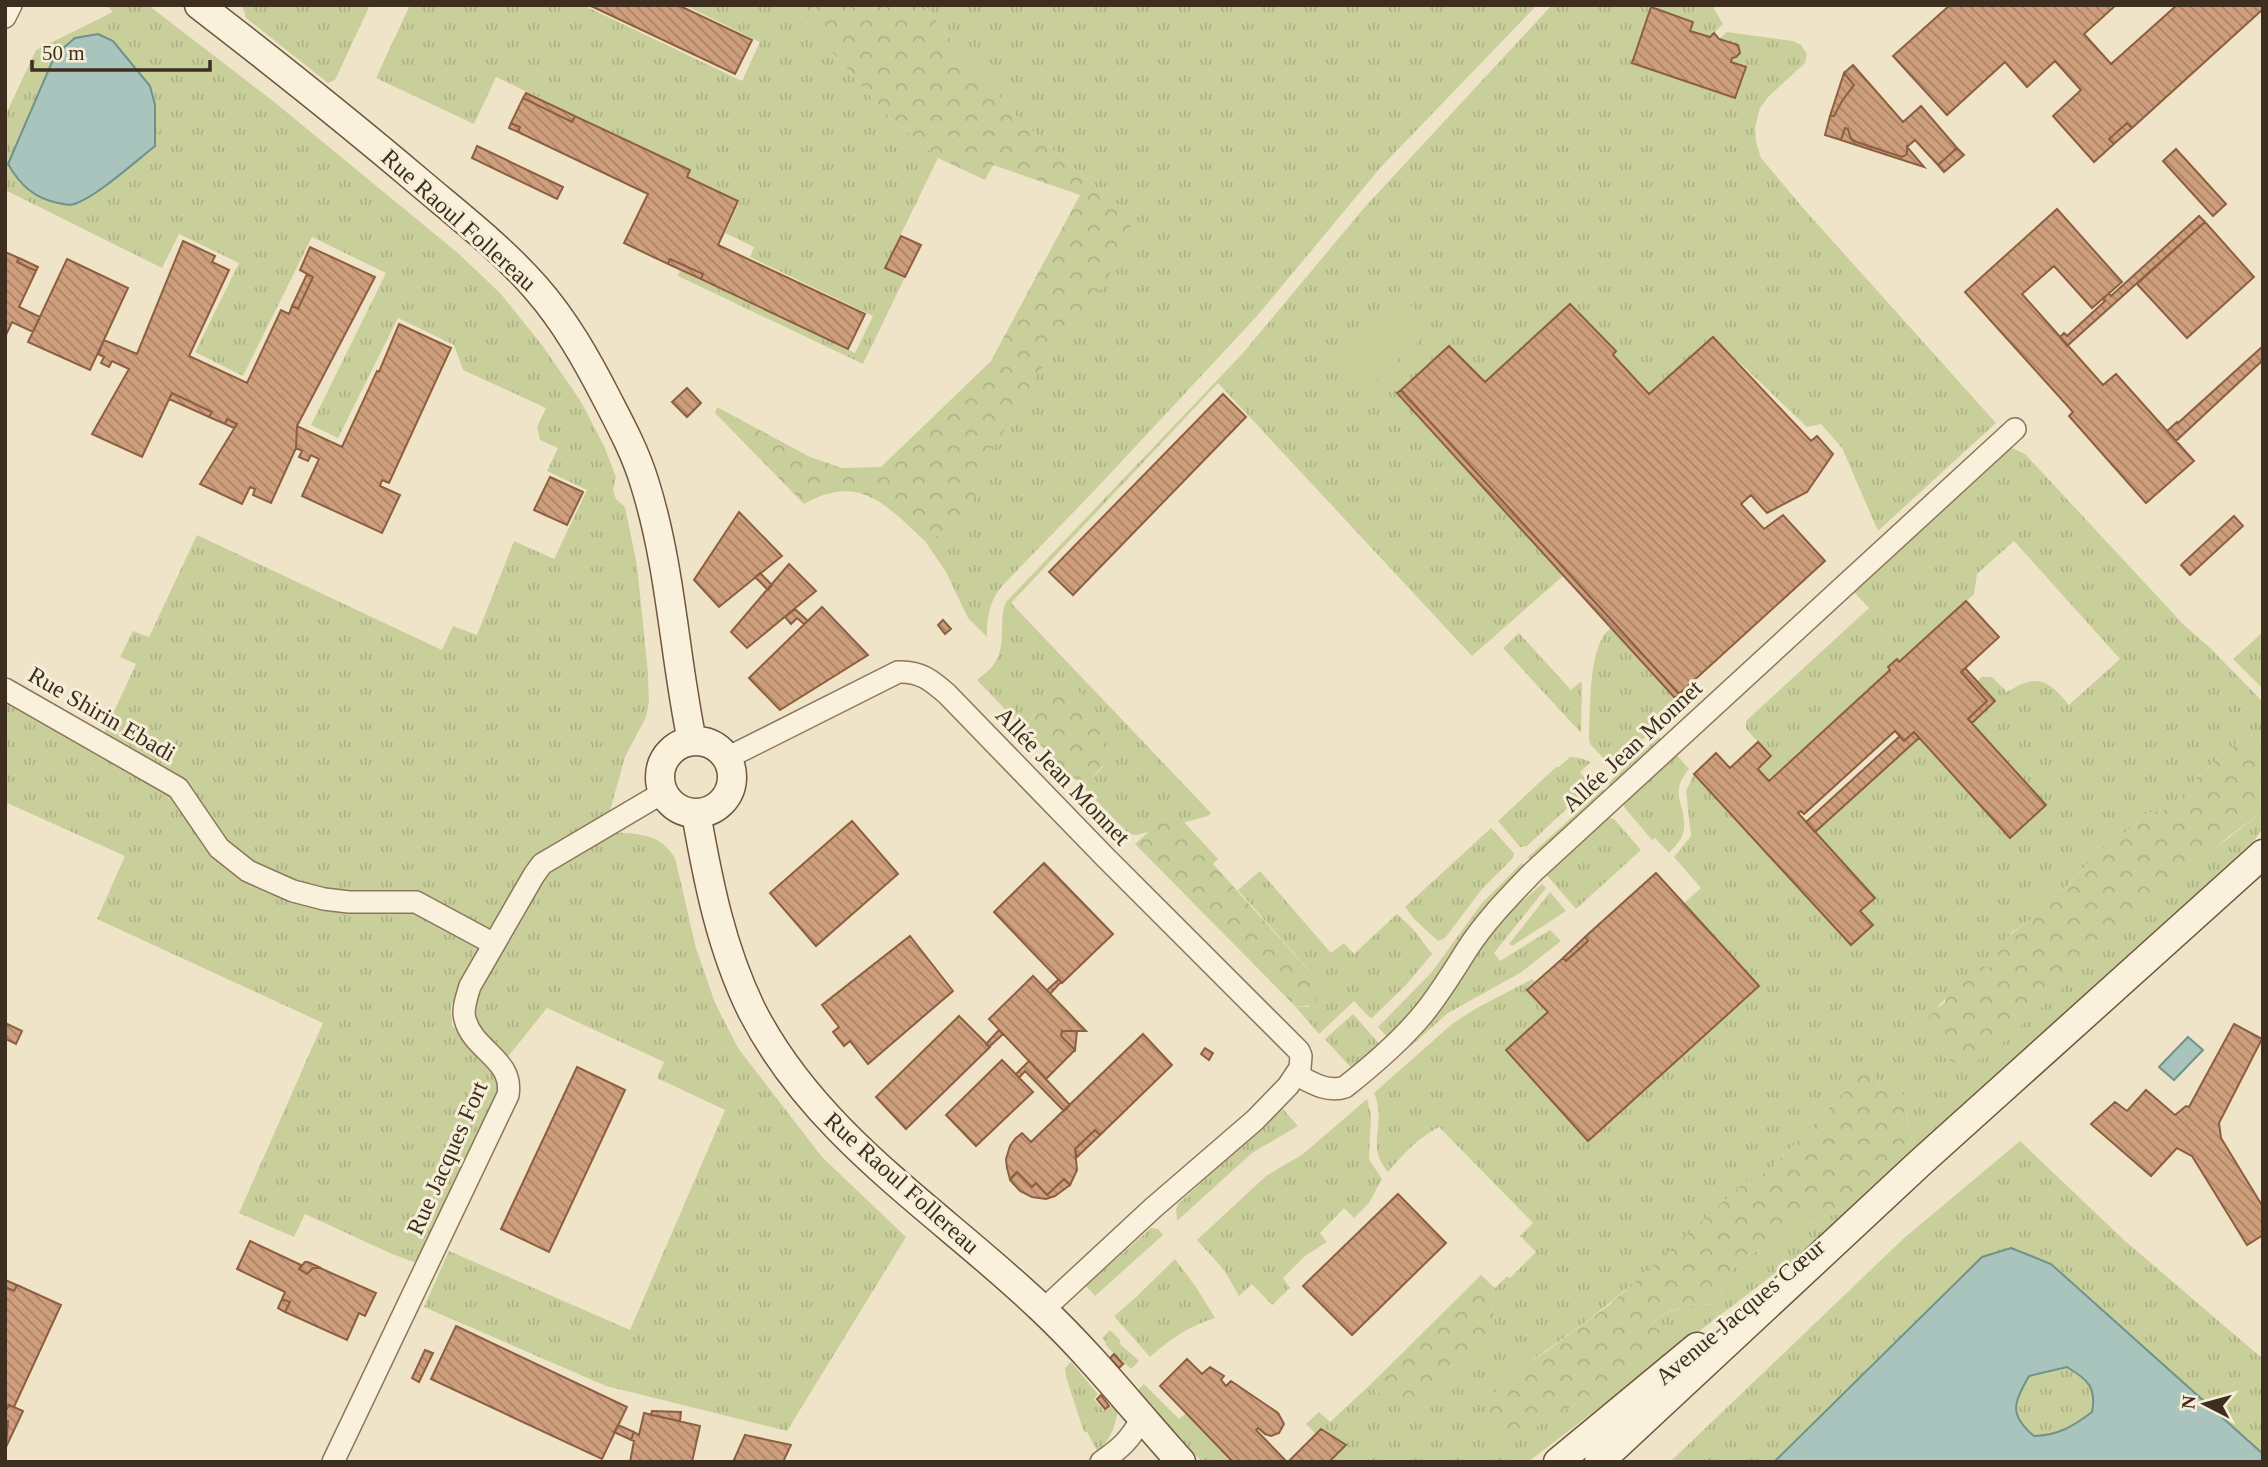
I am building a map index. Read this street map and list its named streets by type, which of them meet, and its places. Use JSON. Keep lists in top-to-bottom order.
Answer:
{
  "streets": {
    "street": [
      "Rue Raoul Follereau",
      "Rue Shirin Ebadi",
      "Allée Jean Monnet",
      "Rue Jacques Fort",
      "Avenue Jacques Cœur"
    ]
  },
  "crossings": [
    ["Rue Raoul Follereau", "Allée Jean Monnet"],
    ["Rue Raoul Follereau", "Rue Jacques Fort"],
    ["Rue Shirin Ebadi", "Rue Jacques Fort"],
    ["Allée Jean Monnet", "Rue Jacques Fort"]
  ],
  "scale_bar": "50 m",
  "north": "left"
}
